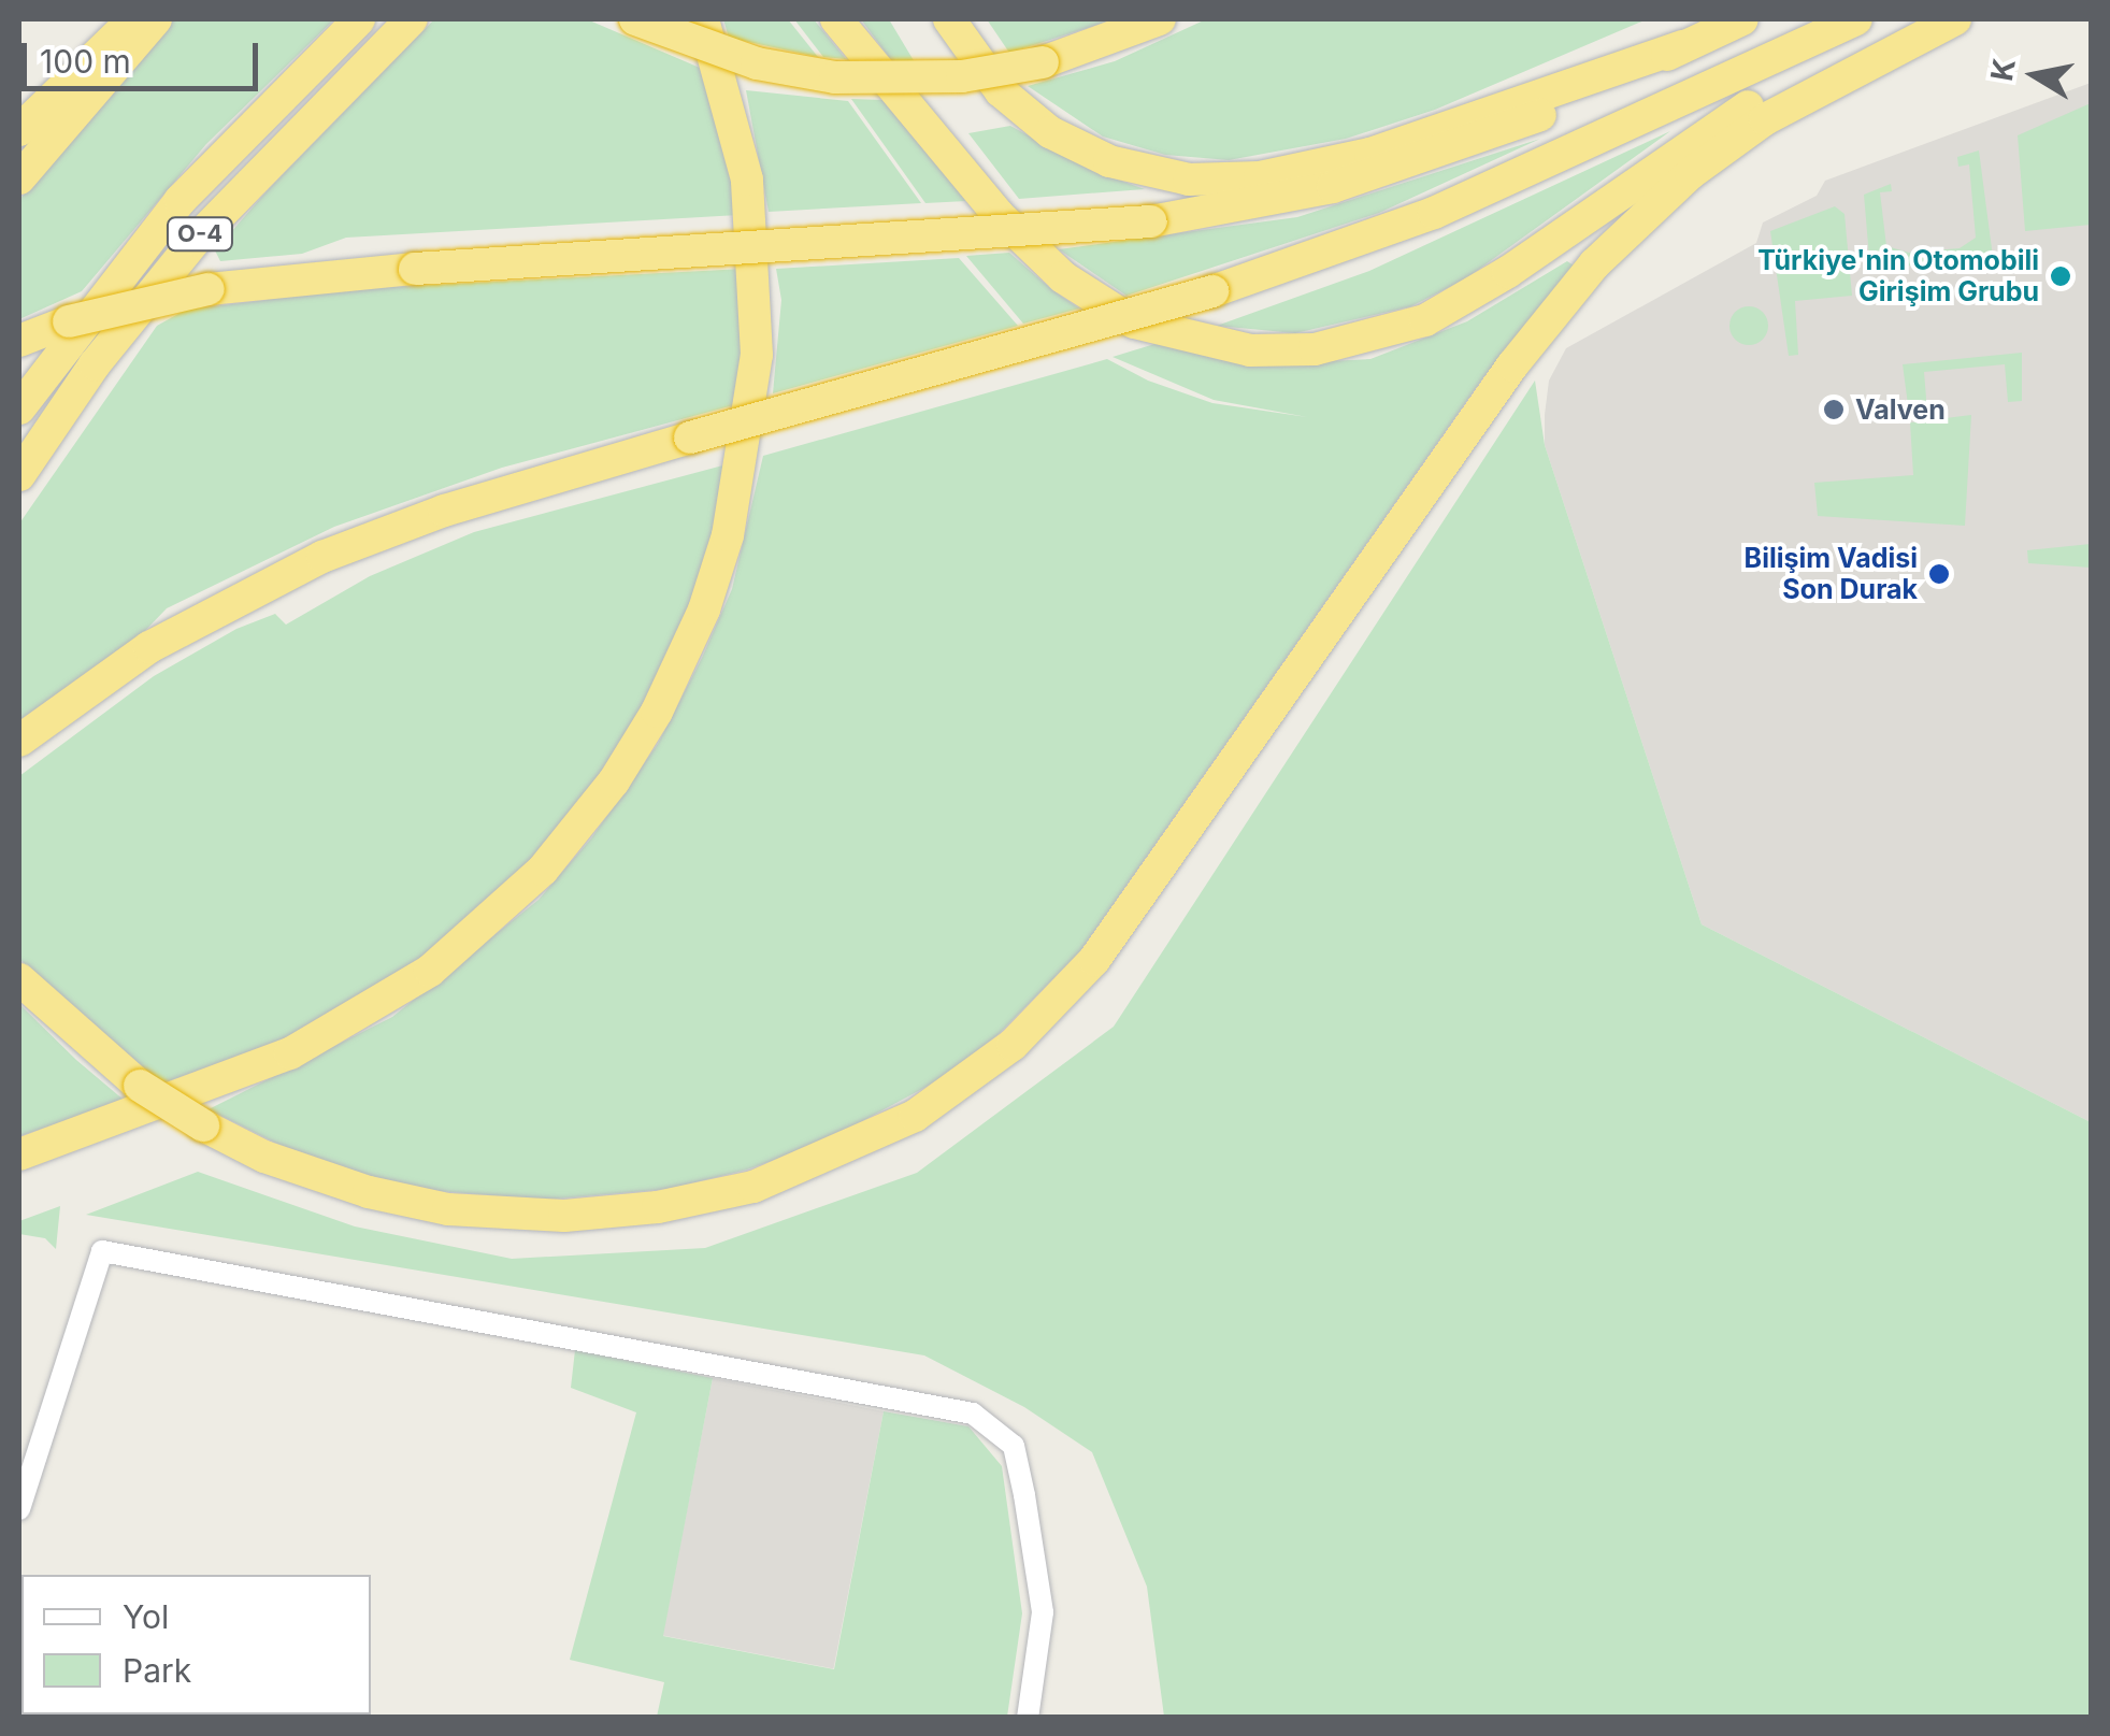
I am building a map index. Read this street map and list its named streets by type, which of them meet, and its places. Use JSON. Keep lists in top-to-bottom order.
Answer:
{
  "streets": {
    "highway": ["O-4"]
  },
  "places": ["Türkiye'nin Otomobili Girişim Grubu", "Valven", "Bilişim Vadisi Son Durak"],
  "legend": ["Yol", "Park"],
  "scale_bar": "100 m",
  "north": "left"
}
